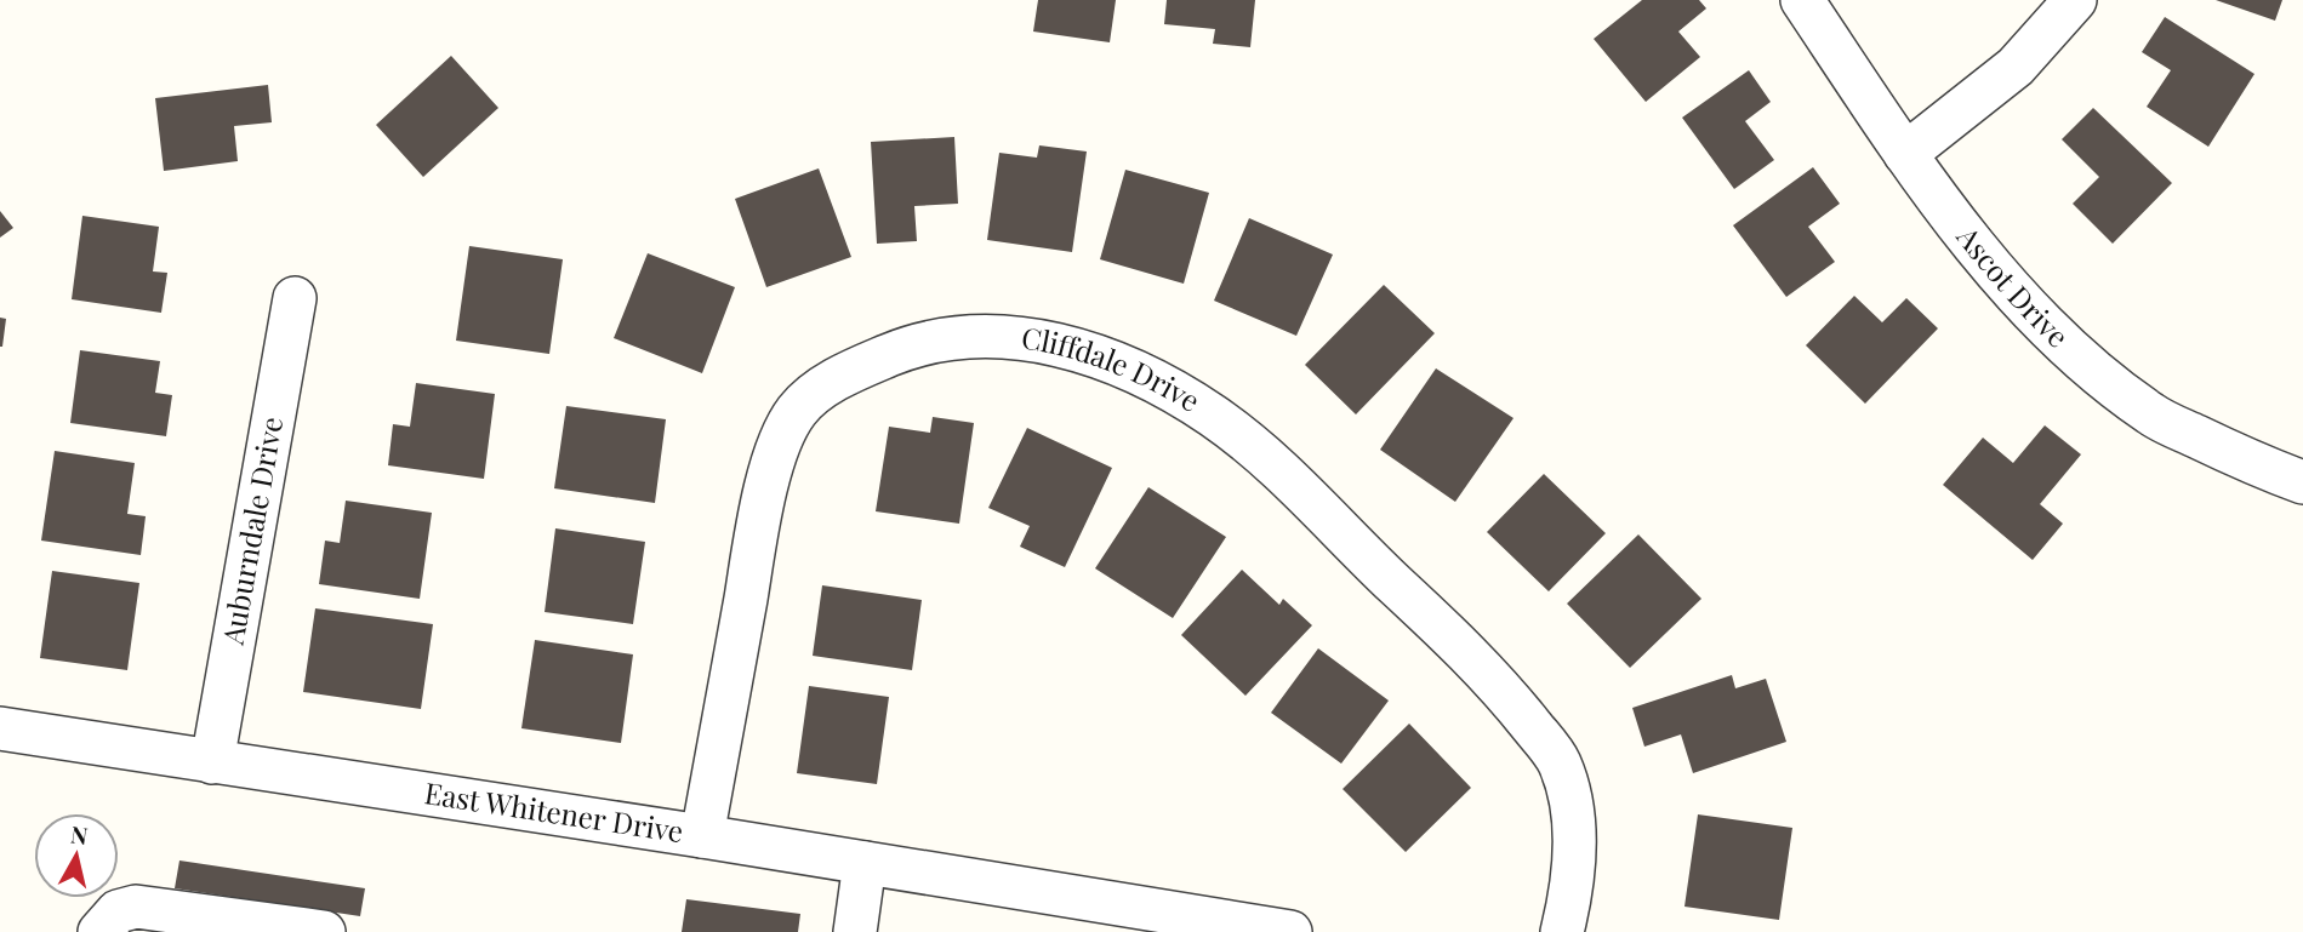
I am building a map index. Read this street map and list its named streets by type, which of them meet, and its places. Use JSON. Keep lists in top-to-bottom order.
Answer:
{
  "streets": {
    "street": [
      "Ascot Drive",
      "Cliffdale Drive",
      "Auburndale Drive",
      "East Whitener Drive"
    ]
  },
  "crossings": [
    ["Cliffdale Drive", "East Whitener Drive"],
    ["Auburndale Drive", "East Whitener Drive"]
  ],
  "north": "top"
}
